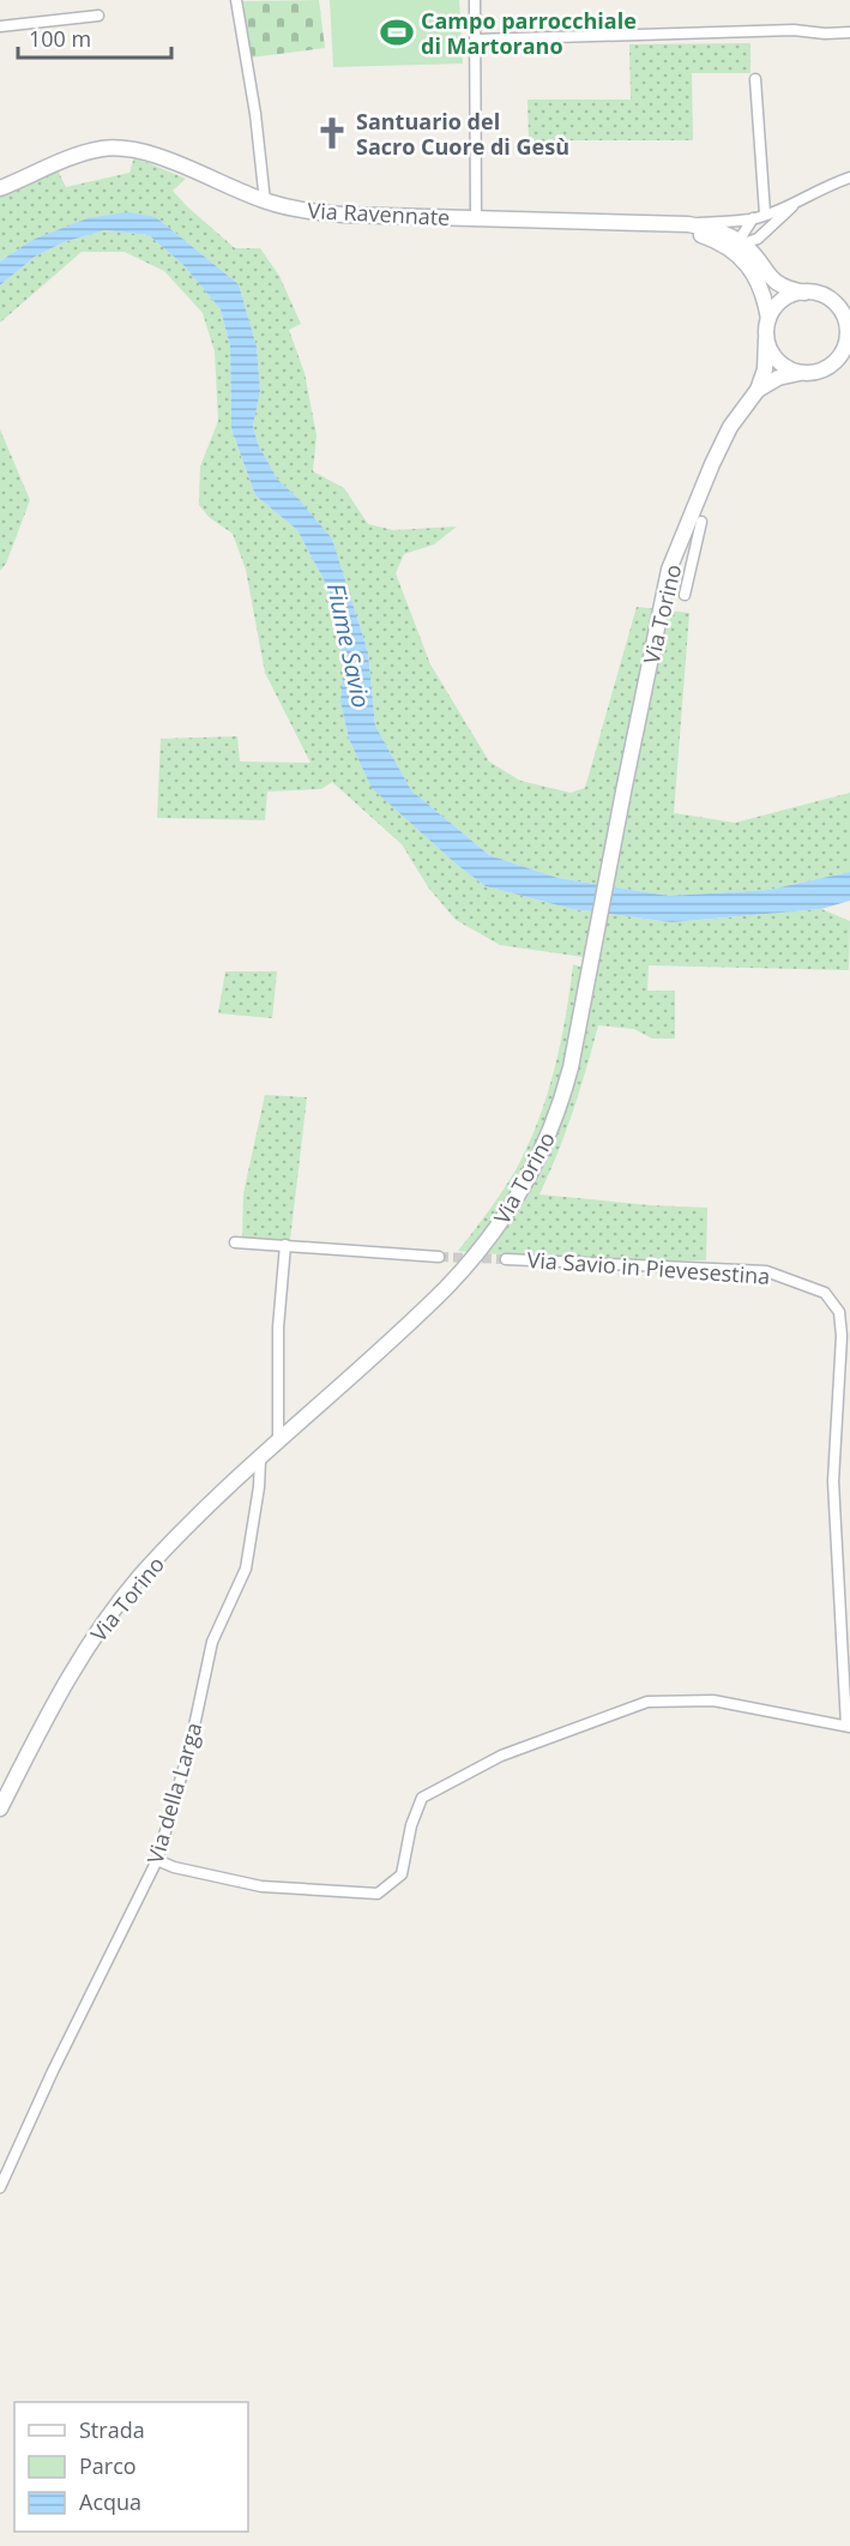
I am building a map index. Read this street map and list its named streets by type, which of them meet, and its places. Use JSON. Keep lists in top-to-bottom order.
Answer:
{
  "streets": {
    "main road": ["Via Ravennate", "Via Torino"],
    "street": ["Via Savio in Pievesestina", "Via della Larga"]
  },
  "crossings": [
    ["Via Ravennate", "Via Torino"],
    ["Via Torino", "Via della Larga"]
  ],
  "water": ["Fiume Savio"],
  "places": {
    "sports": ["Campo parrocchiale di Martorano"],
    "church": ["Santuario del Sacro Cuore di Gesù"]
  },
  "legend": ["Strada", "Parco", "Acqua"],
  "scale_bar": "100 m"
}
